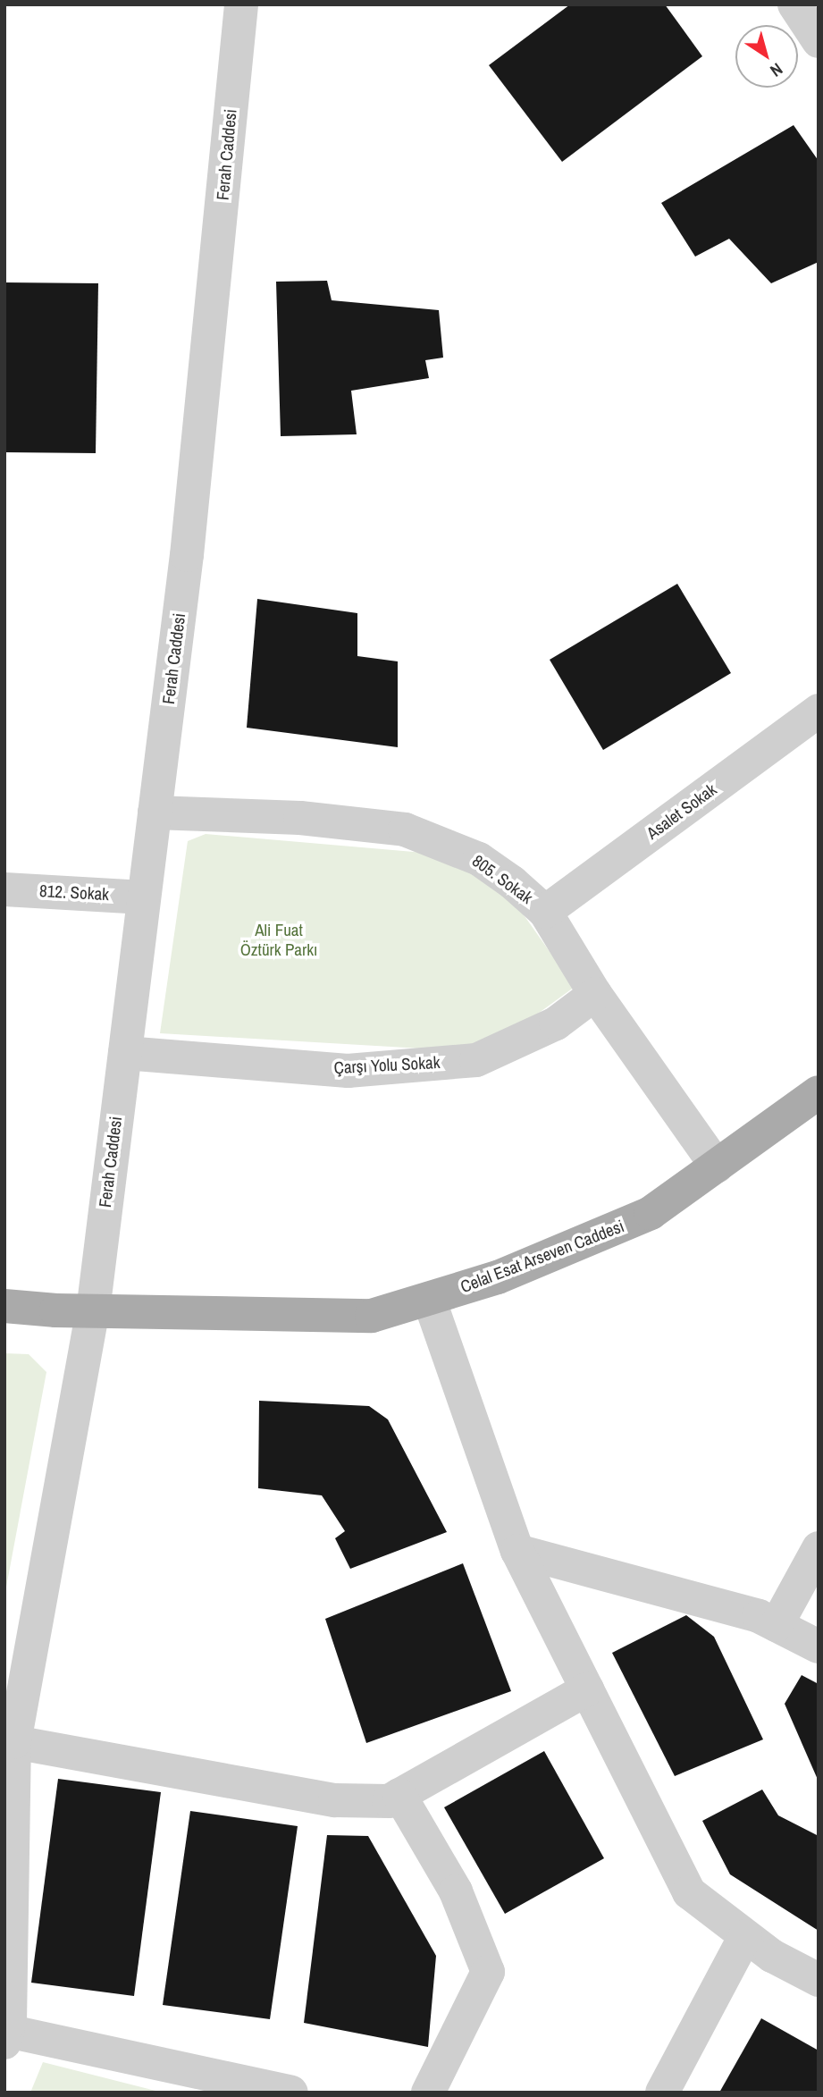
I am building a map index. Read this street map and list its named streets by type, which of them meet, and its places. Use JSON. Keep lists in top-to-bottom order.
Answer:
{
  "streets": {
    "main road": ["Celal Esat Arseven Caddesi"],
    "street": [
      "Ferah Caddesi",
      "Asalet Sokak",
      "805. Sokak",
      "812. Sokak",
      "Çarşı Yolu Sokak"
    ]
  },
  "crossings": [
    ["Ferah Caddesi", "805. Sokak"],
    ["Ferah Caddesi", "812. Sokak"],
    ["Ferah Caddesi", "Çarşı Yolu Sokak"],
    ["Ferah Caddesi", "Celal Esat Arseven Caddesi"],
    ["Asalet Sokak", "805. Sokak"],
    ["805. Sokak", "Çarşı Yolu Sokak"],
    ["805. Sokak", "Celal Esat Arseven Caddesi"]
  ],
  "parks": ["Ali Fuat Öztürk Parkı"],
  "north": "bottom right"
}
